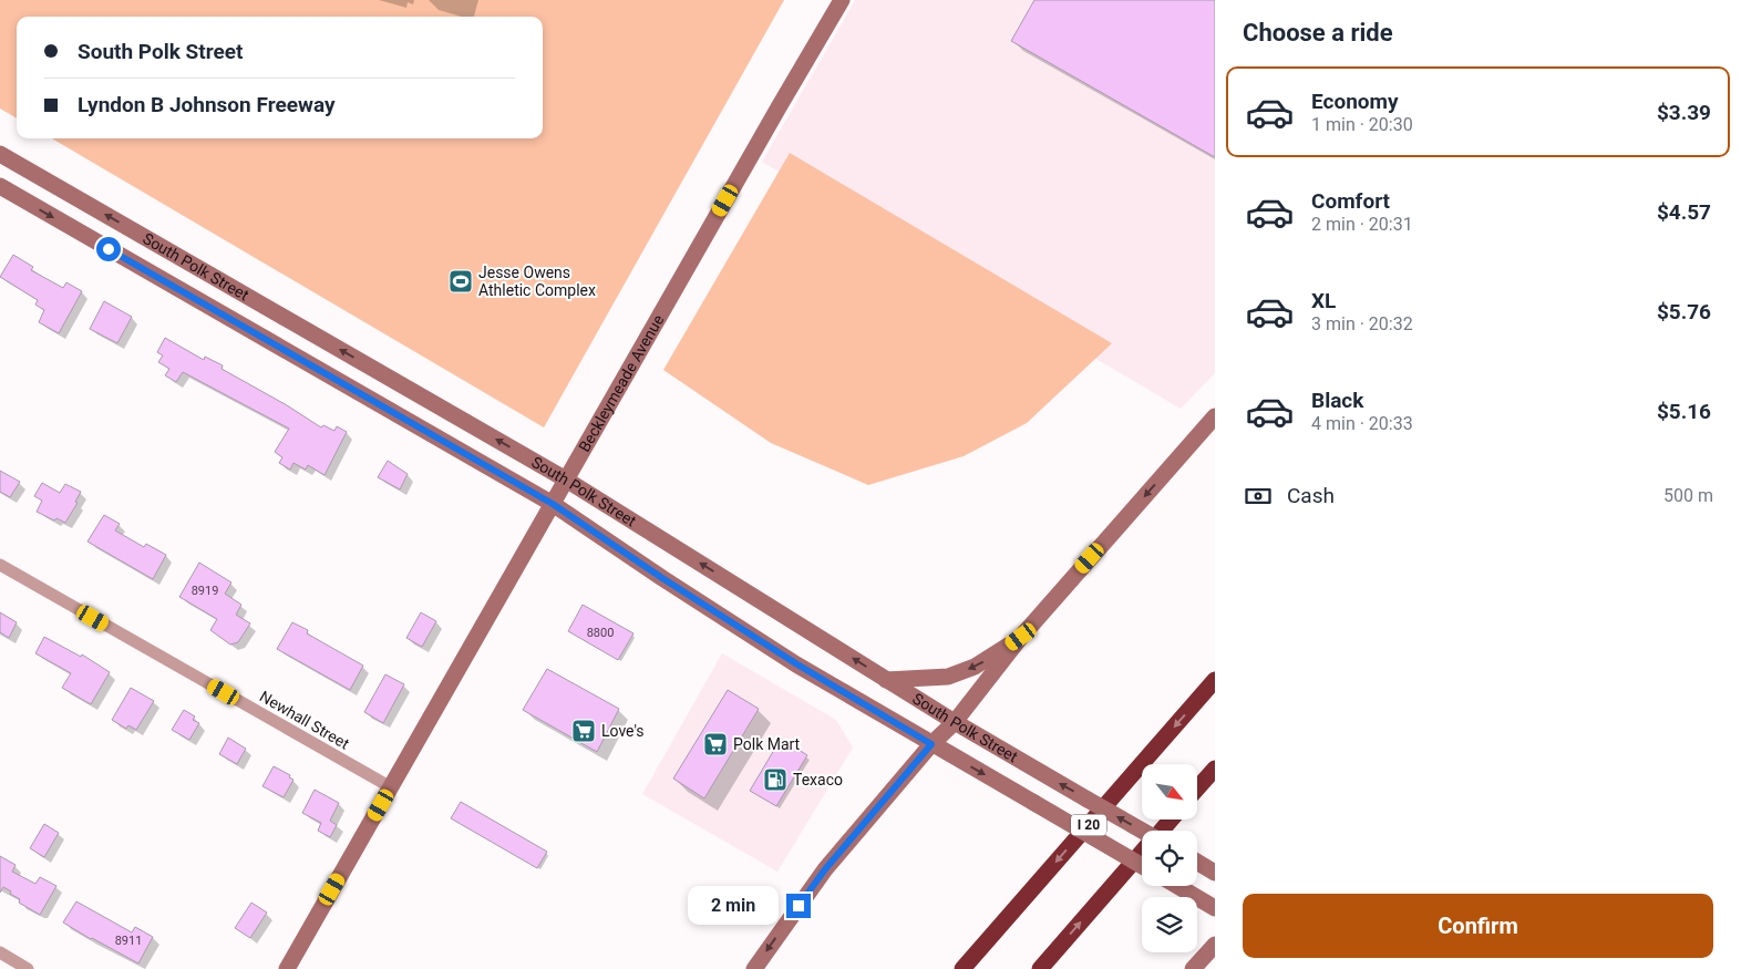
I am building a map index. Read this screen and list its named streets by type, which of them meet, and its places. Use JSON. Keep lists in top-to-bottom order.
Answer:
{
  "streets": {
    "highway": ["I 20"],
    "main road": ["South Polk Street", "Beckleymeade Avenue"],
    "street": ["Newhall Street"]
  },
  "crossings": [
    ["South Polk Street", "Beckleymeade Avenue"],
    ["Beckleymeade Avenue", "Newhall Street"]
  ],
  "places": {
    "sports": ["Jesse Owens Athletic Complex"],
    "supermarket": ["Love's", "Polk Mart"],
    "fuel station": ["Texaco"]
  },
  "house_numbers": ["8919", "8800", "8911"],
  "north": "bottom right",
  "page": {
    "heading": "Choose a ride",
    "banner": ["South Polk Street", "Lyndon B Johnson Freeway"],
    "list": [
      {
        "name": "Economy",
        "note": "1 min · 20:30",
        "value": "$3.39"
      },
      {
        "name": "Comfort",
        "note": "2 min · 20:31",
        "value": "$4.57"
      },
      {
        "name": "XL",
        "note": "3 min · 20:32",
        "value": "$5.76"
      },
      {
        "name": "Black",
        "note": "4 min · 20:33",
        "value": "$5.16"
      }
    ],
    "pay": ["Cash", "500 m"],
    "buttons": "Confirm",
    "bubble": "2 min"
  }
}
